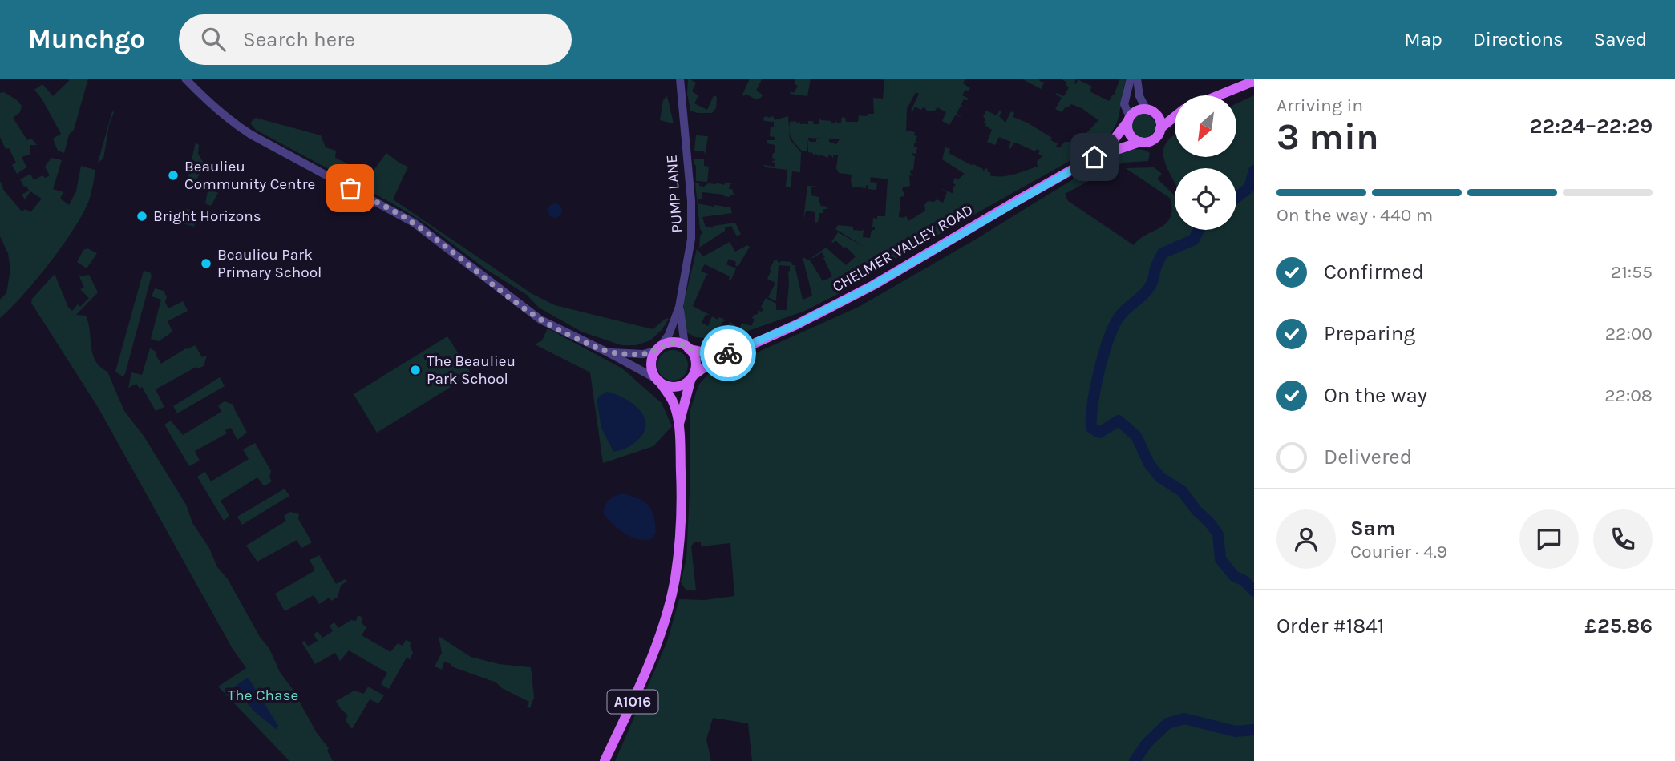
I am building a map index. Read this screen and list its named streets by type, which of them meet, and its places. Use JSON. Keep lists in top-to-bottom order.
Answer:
{
  "streets": {
    "main road": ["CHELMER VALLEY ROAD", "A1016"],
    "street": ["PUMP LANE"]
  },
  "crossings": [
    ["PUMP LANE", "CHELMER VALLEY ROAD"],
    ["PUMP LANE", "A1016"],
    ["CHELMER VALLEY ROAD", "A1016"]
  ],
  "parks": ["The Chase"],
  "places": [
    "Beaulieu Community Centre",
    "Bright Horizons",
    "Beaulieu Park Primary School",
    "The Beaulieu Park School"
  ],
  "north": "bottom left",
  "page": {
    "header": "Munchgo",
    "search": "Search here",
    "nav": ["Map", "Directions", "Saved"],
    "heading": ["3 min", "Arriving in", "22:24–22:29"],
    "panel": [
      "Sam",
      "Courier · 4.9",
      "Order #1841",
      "£25.86"
    ],
    "bar": "On the way · 440 m",
    "list": [
      ["Confirmed", "21:55"],
      ["Preparing", "22:00"],
      ["On the way", "22:08"],
      "Delivered"
    ]
  }
}
